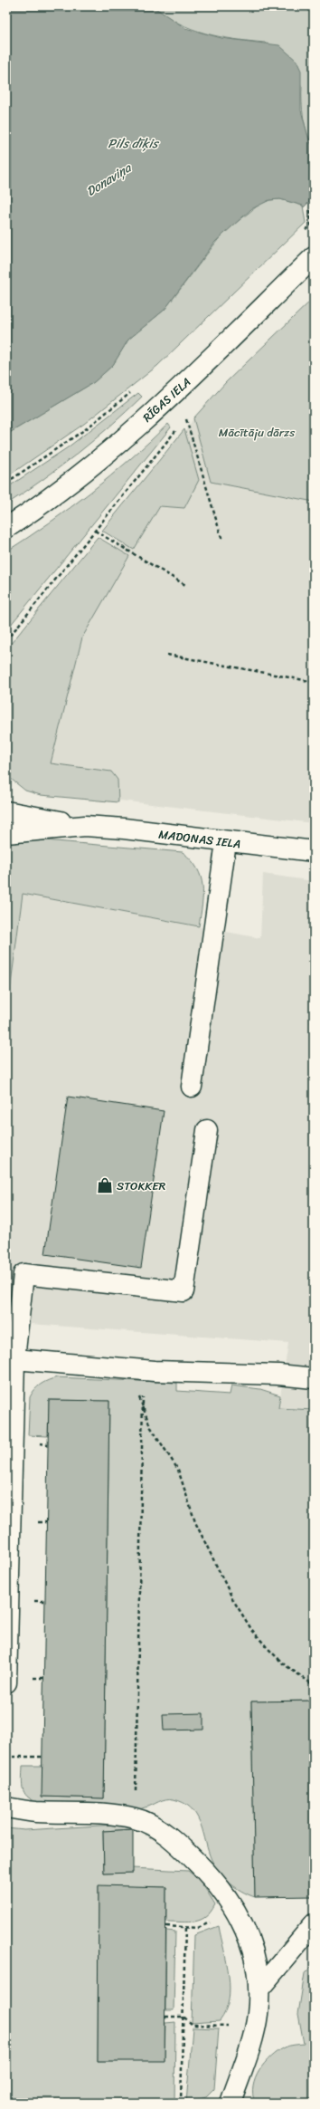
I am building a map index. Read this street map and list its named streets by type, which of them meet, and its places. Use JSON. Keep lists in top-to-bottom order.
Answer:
{
  "streets": {
    "main road": ["RĪGAS IELA", "MADONAS IELA"]
  },
  "water": ["Pils dīķis", "Donaviņa"],
  "parks": ["Mācītāju dārzs"],
  "places": {
    "shop": ["STOKKER"]
  }
}
